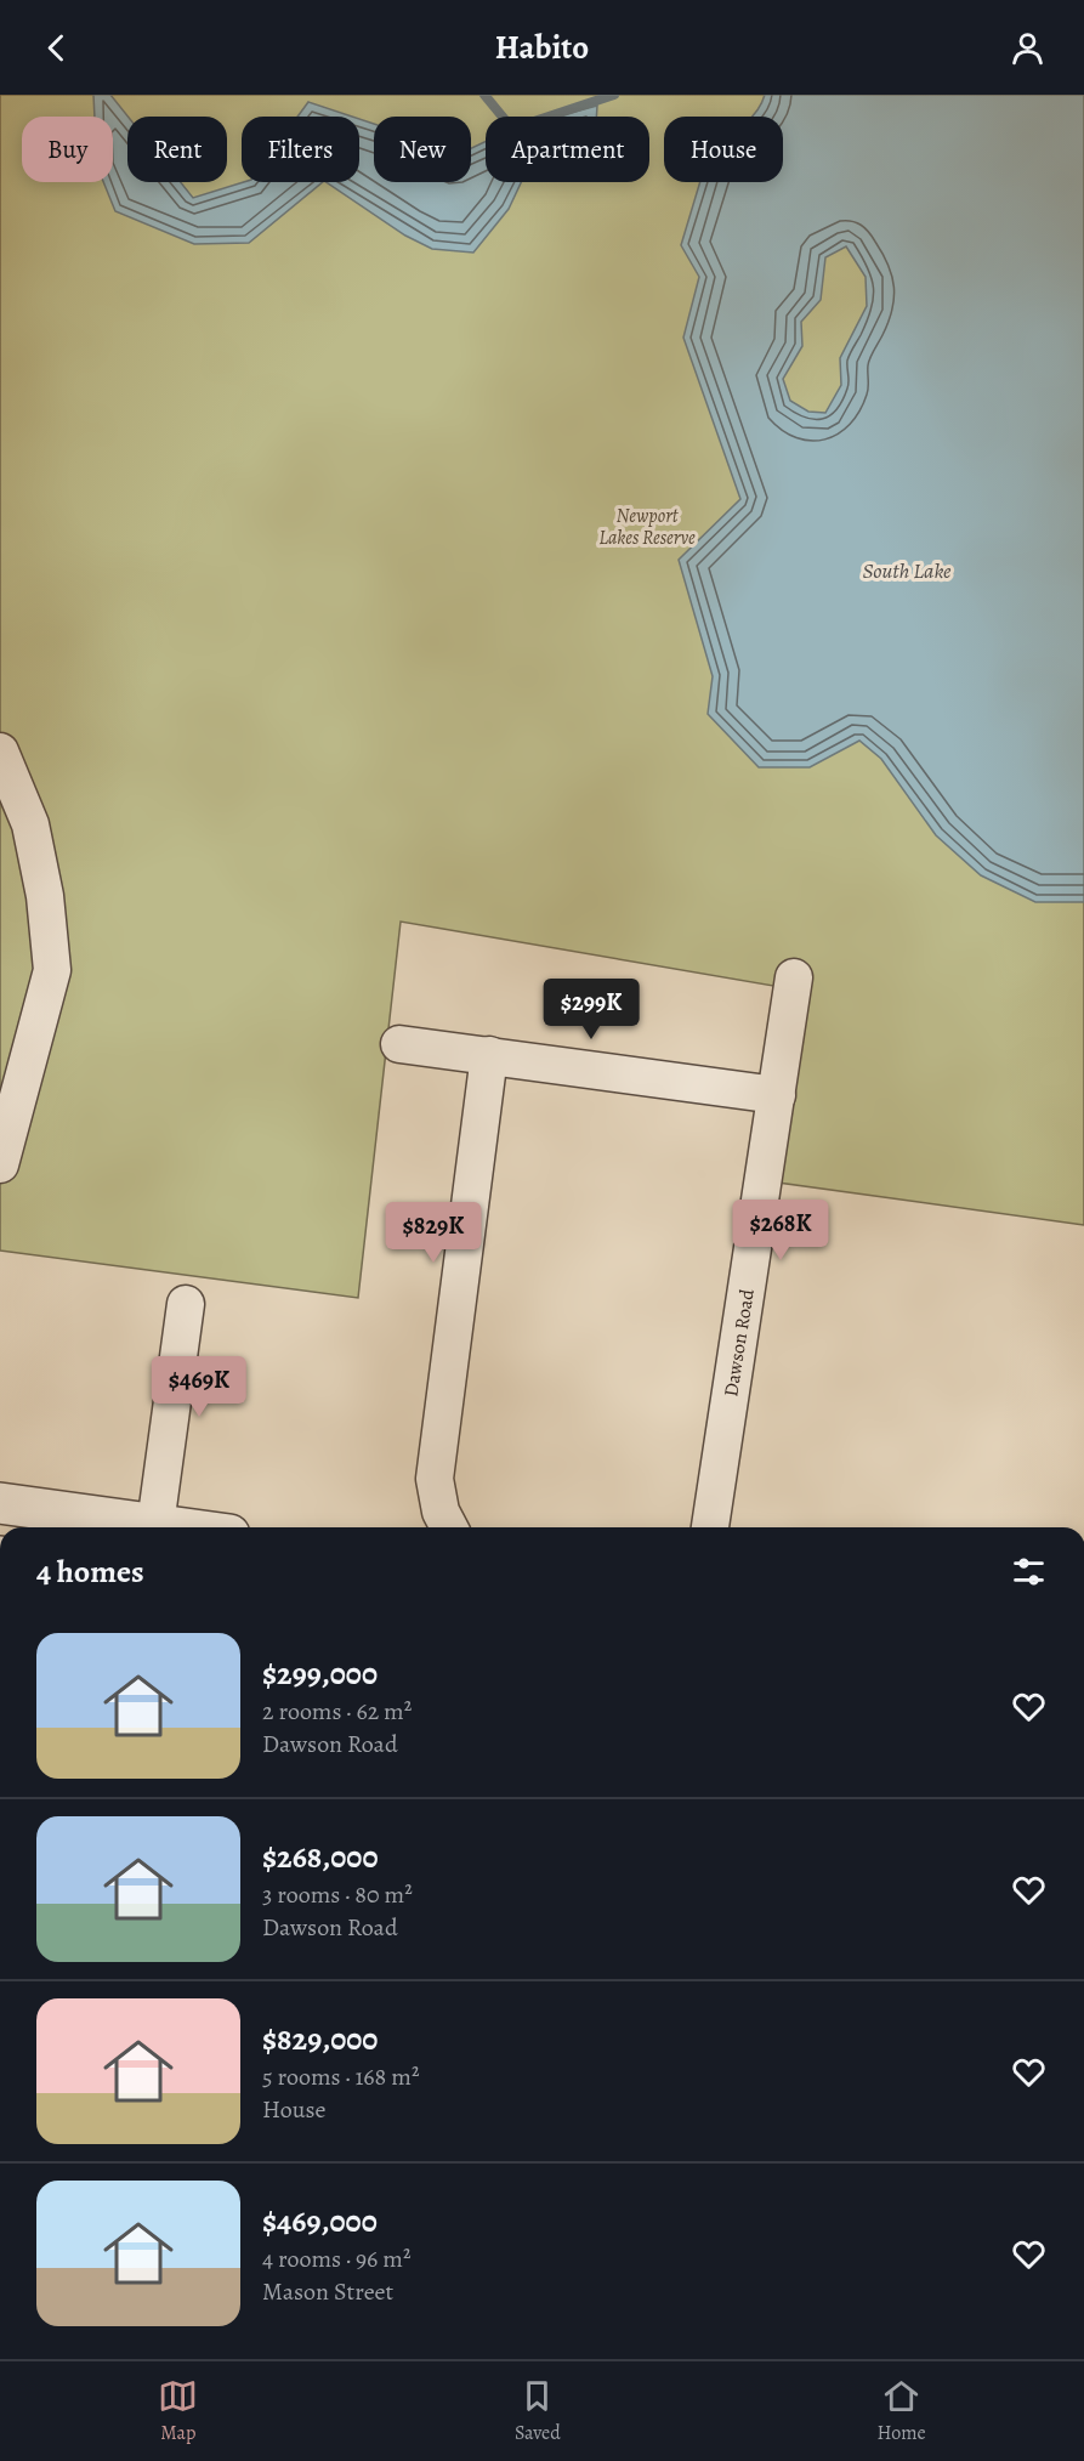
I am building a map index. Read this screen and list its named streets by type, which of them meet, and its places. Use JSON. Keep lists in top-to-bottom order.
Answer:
{
  "streets": {
    "street": ["Dawson Road"]
  },
  "water": ["South Lake"],
  "parks": ["Newport Lakes Reserve"],
  "page": {
    "header": "Habito",
    "chip": [
      "Buy",
      "Rent",
      "Filters",
      "New",
      "Apartment",
      "House"
    ],
    "price": [
      "$299K",
      "$268K",
      "$829K",
      "$469K"
    ],
    "heading": "4 homes",
    "list": [
      {
        "name": "$299,000",
        "note": "2 rooms · 62 m² · Dawson Road"
      },
      {
        "name": "$268,000",
        "note": "3 rooms · 80 m² · Dawson Road"
      },
      {
        "name": "$829,000",
        "note": "5 rooms · 168 m² · House"
      },
      {
        "name": "$469,000",
        "note": "4 rooms · 96 m² · Mason Street"
      }
    ],
    "tabs": ["Map", "Saved", "Home"]
  }
}
